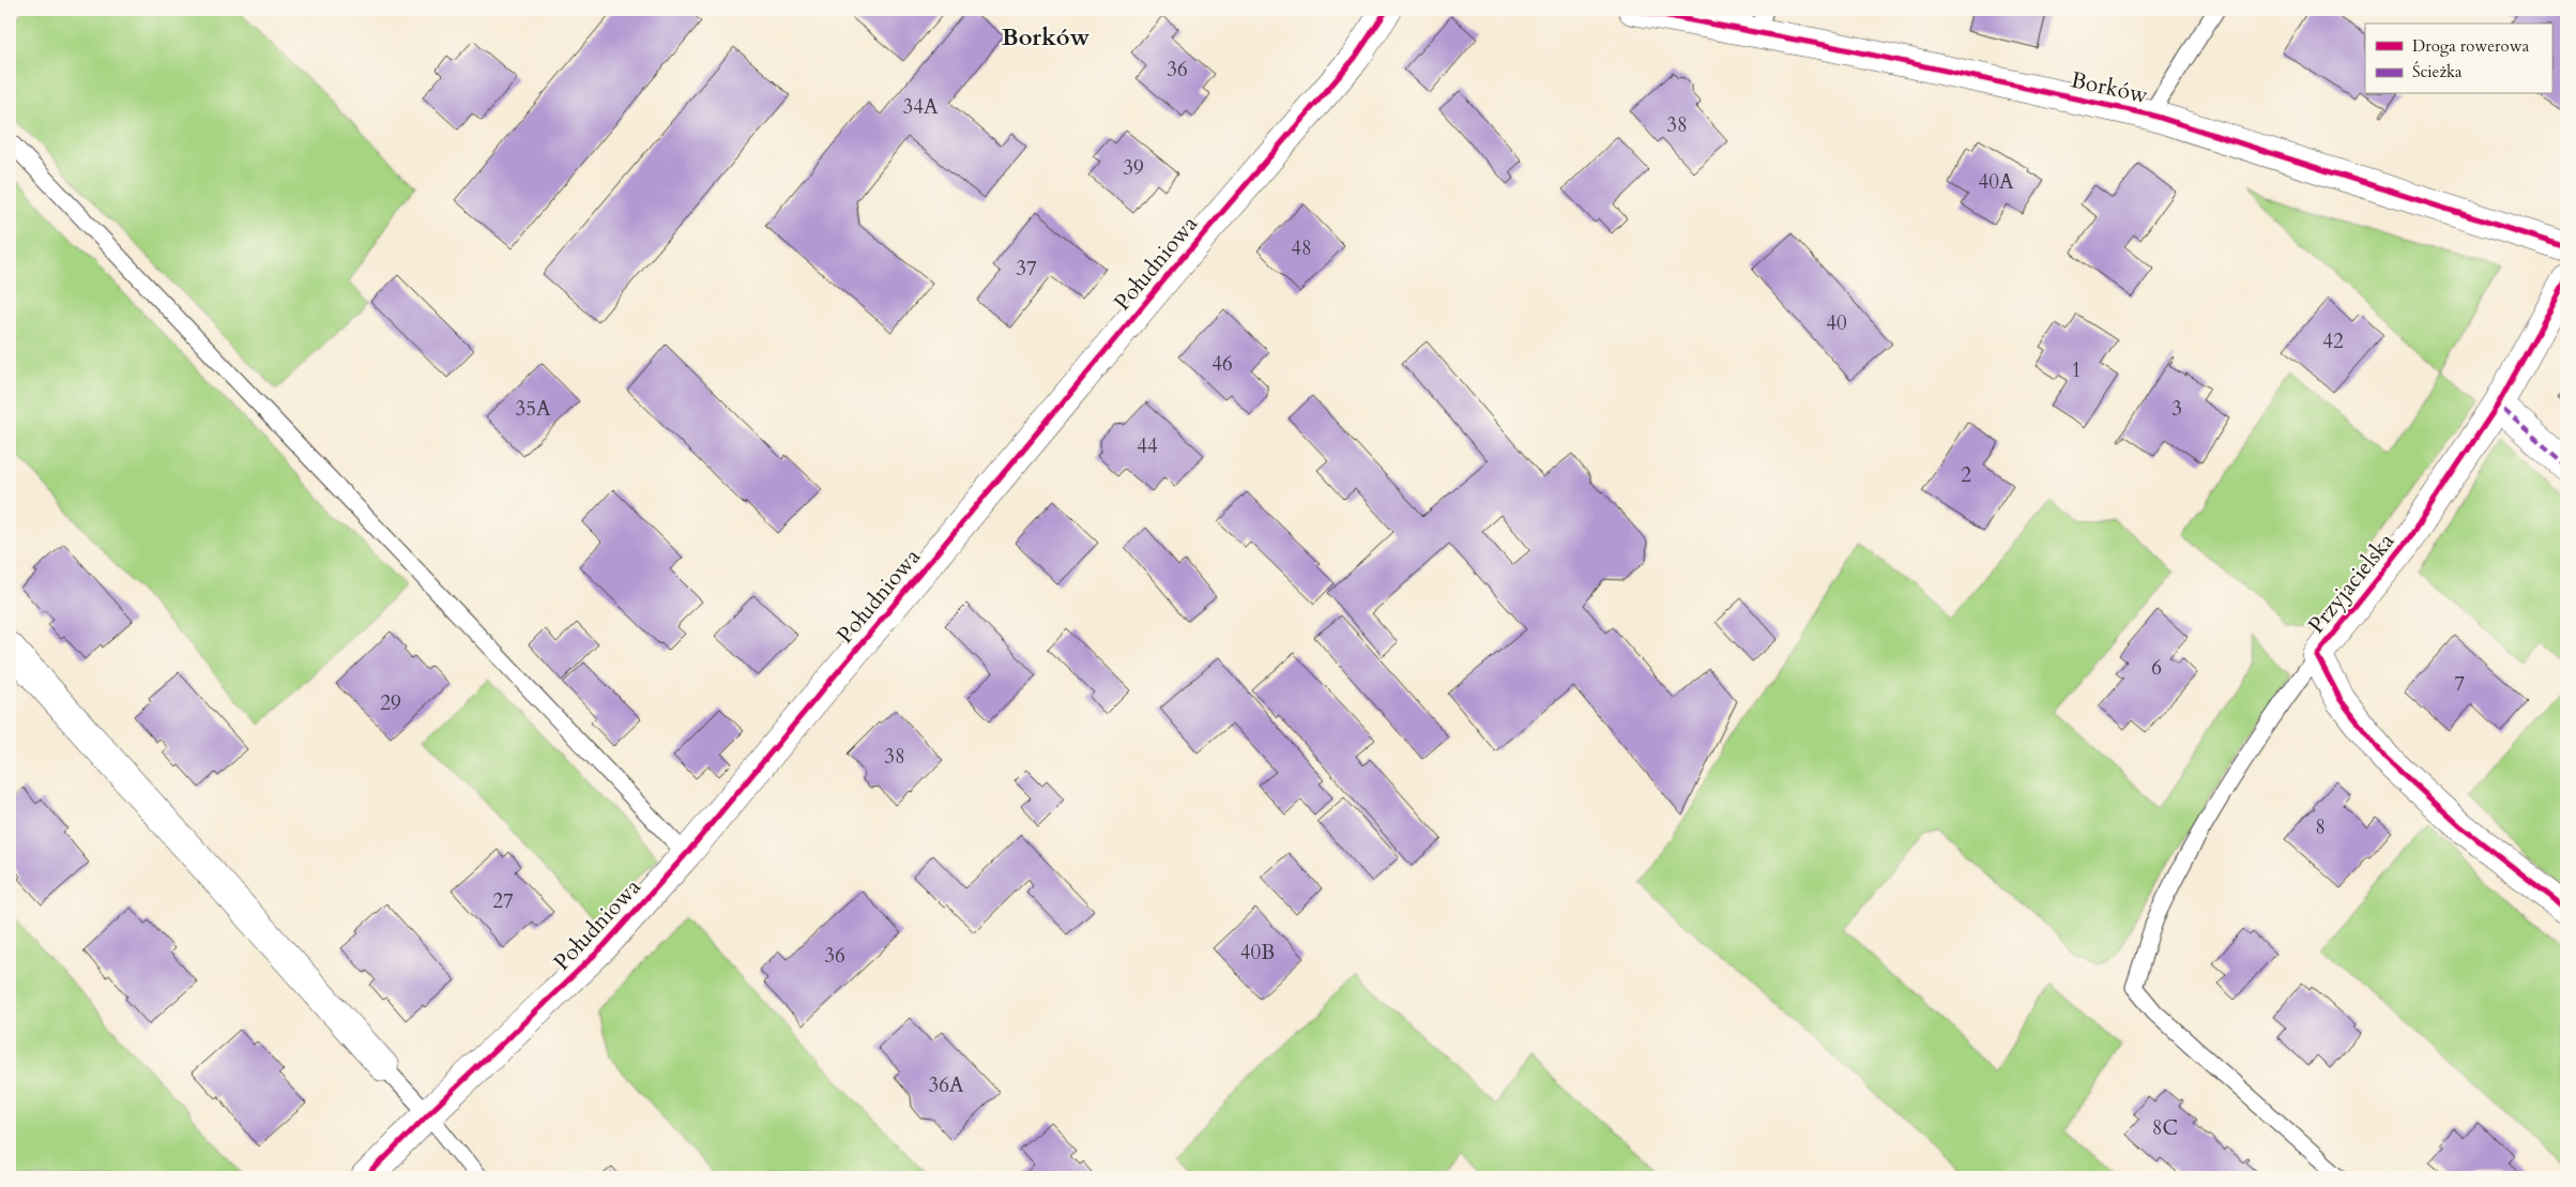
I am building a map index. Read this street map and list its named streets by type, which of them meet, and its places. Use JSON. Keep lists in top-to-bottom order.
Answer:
{
  "streets": {
    "street": ["Borków", "Południowa", "Przyjacielska"]
  },
  "districts": ["Borków"],
  "house_numbers": [
    "36",
    "34A",
    "38",
    "39",
    "40A",
    "48",
    "37",
    "40",
    "42",
    "46",
    "1",
    "35A",
    "3",
    "44",
    "2",
    "6",
    "7",
    "29",
    "38",
    "8",
    "27",
    "40B",
    "36",
    "36A",
    "8C"
  ],
  "legend": ["Droga rowerowa", "Ścieżka"]
}
